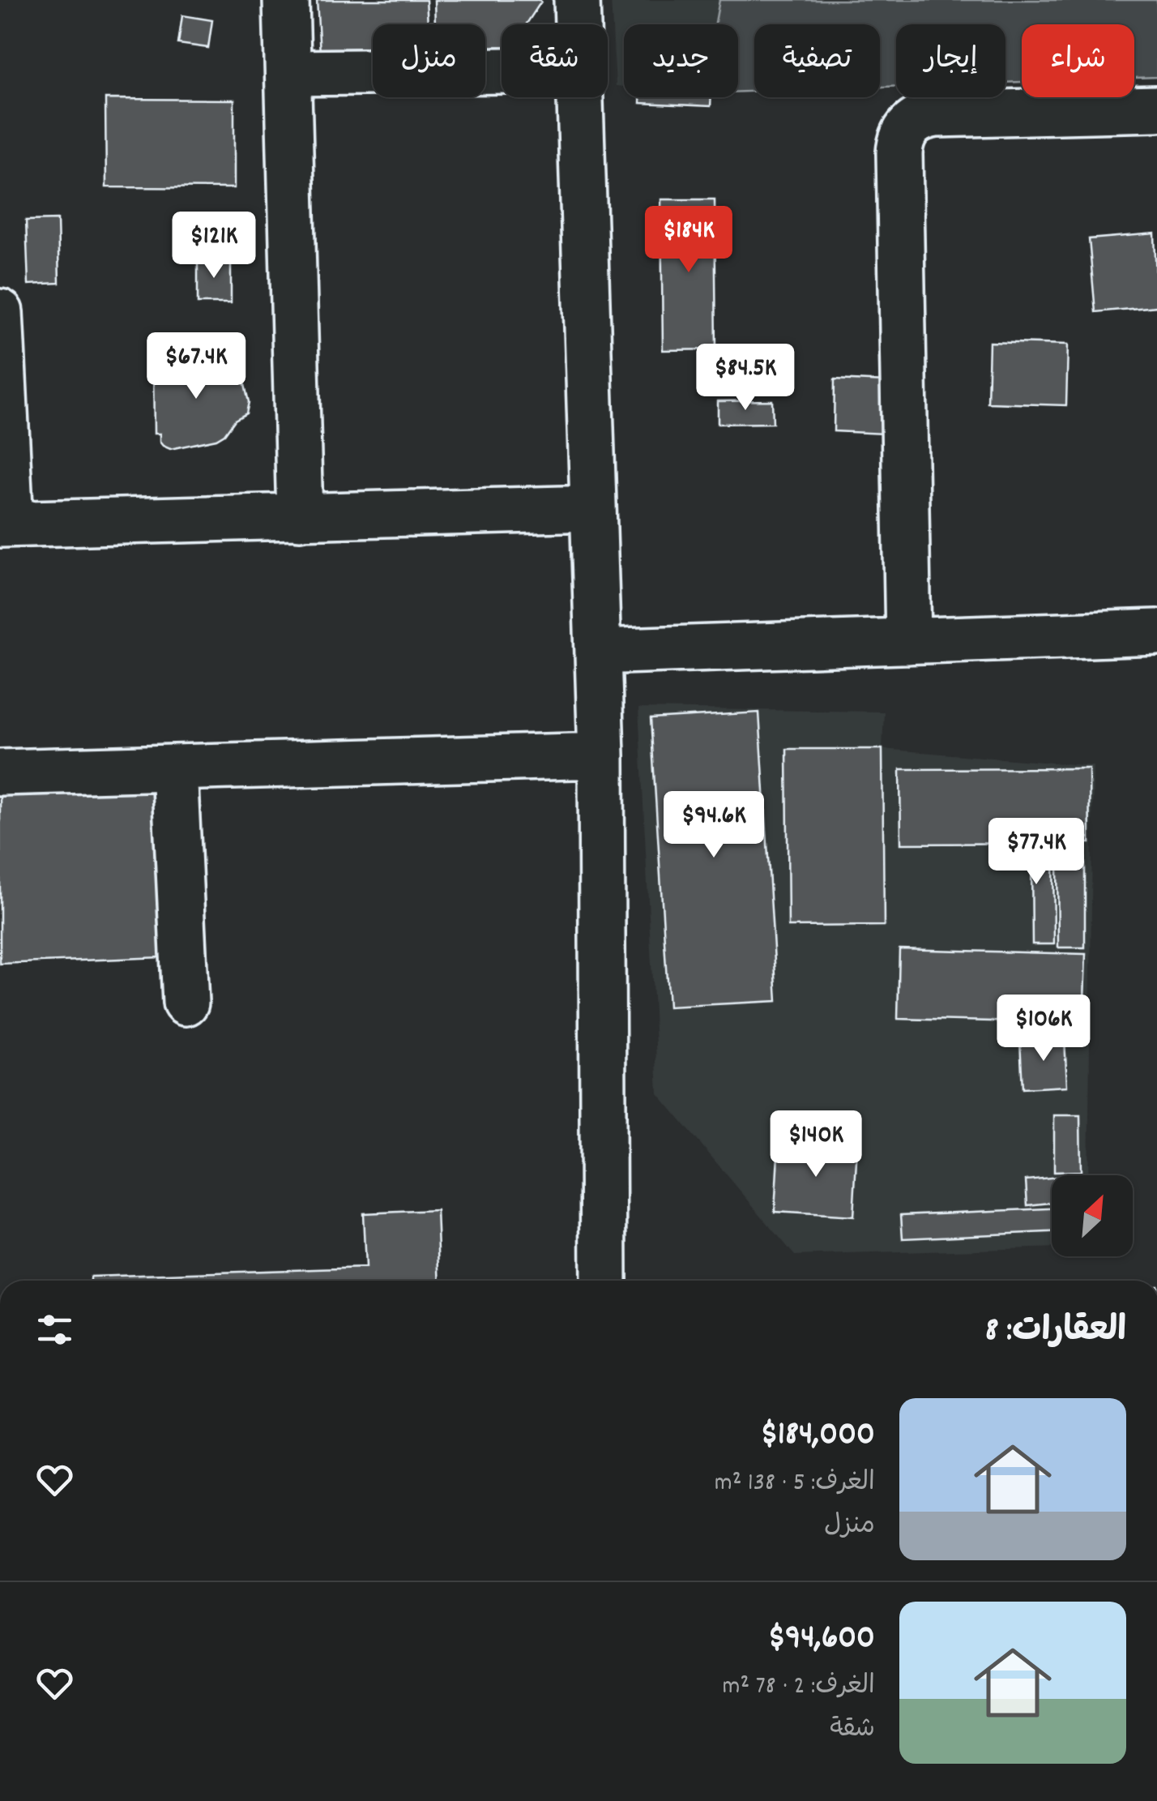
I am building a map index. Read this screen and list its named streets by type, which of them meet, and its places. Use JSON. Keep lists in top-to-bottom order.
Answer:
{
  "north": "top right",
  "page": {
    "chip": [
      "شراء",
      "إيجار",
      "تصفية",
      "جديد",
      "شقة",
      "منزل"
    ],
    "price": [
      "$184K",
      "$121K",
      "$67.4K",
      "$84.5K",
      "$94.6K",
      "$77.4K",
      "$106K",
      "$140K"
    ],
    "heading": "العقارات: 8",
    "list": [
      {
        "name": "$184,000",
        "note": "الغرف: 5 · 138 m² · منزل"
      },
      {
        "name": "$94,600",
        "note": "الغرف: 2 · 78 m² · شقة"
      }
    ]
  }
}
